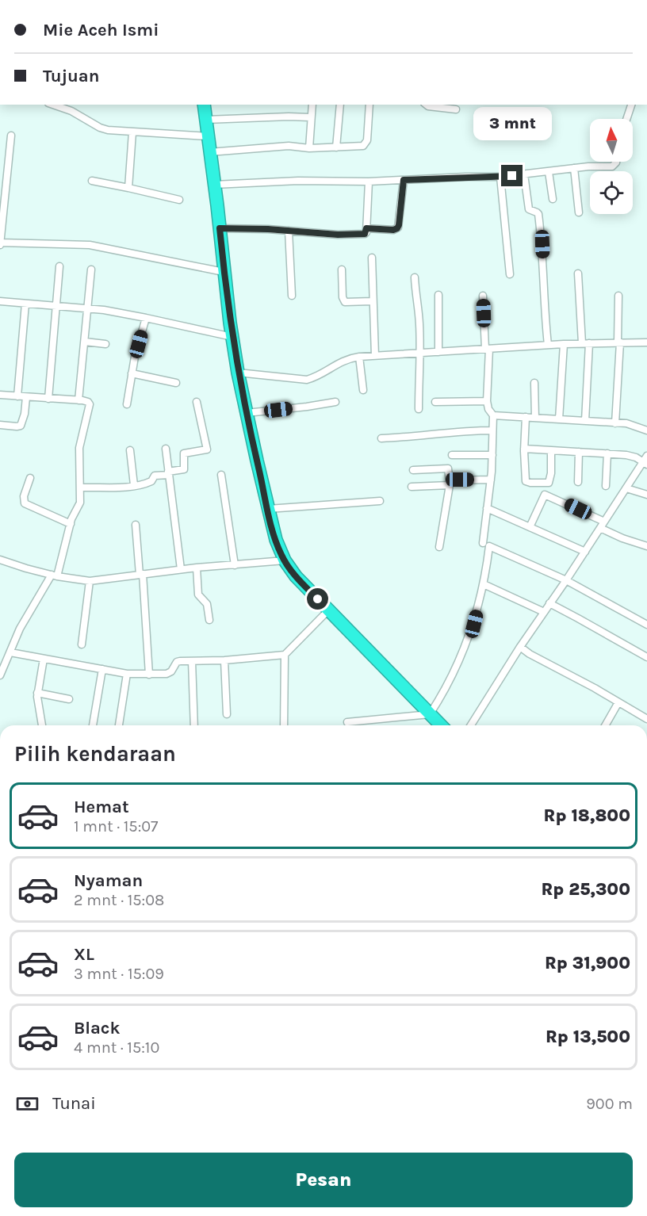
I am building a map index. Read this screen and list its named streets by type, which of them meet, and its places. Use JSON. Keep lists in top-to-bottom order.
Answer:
{
  "north": "top",
  "page": {
    "banner": ["Mie Aceh Ismi", "Tujuan"],
    "bubble": "3 mnt",
    "heading": "Pilih kendaraan",
    "list": [
      {
        "name": "Hemat",
        "note": "1 mnt · 15:07",
        "value": "Rp 18,800"
      },
      {
        "name": "Nyaman",
        "note": "2 mnt · 15:08",
        "value": "Rp 25,300"
      },
      {
        "name": "XL",
        "note": "3 mnt · 15:09",
        "value": "Rp 31,900"
      },
      {
        "name": "Black",
        "note": "4 mnt · 15:10",
        "value": "Rp 13,500"
      }
    ],
    "pay": ["Tunai", "900 m"],
    "buttons": "Pesan"
  }
}
